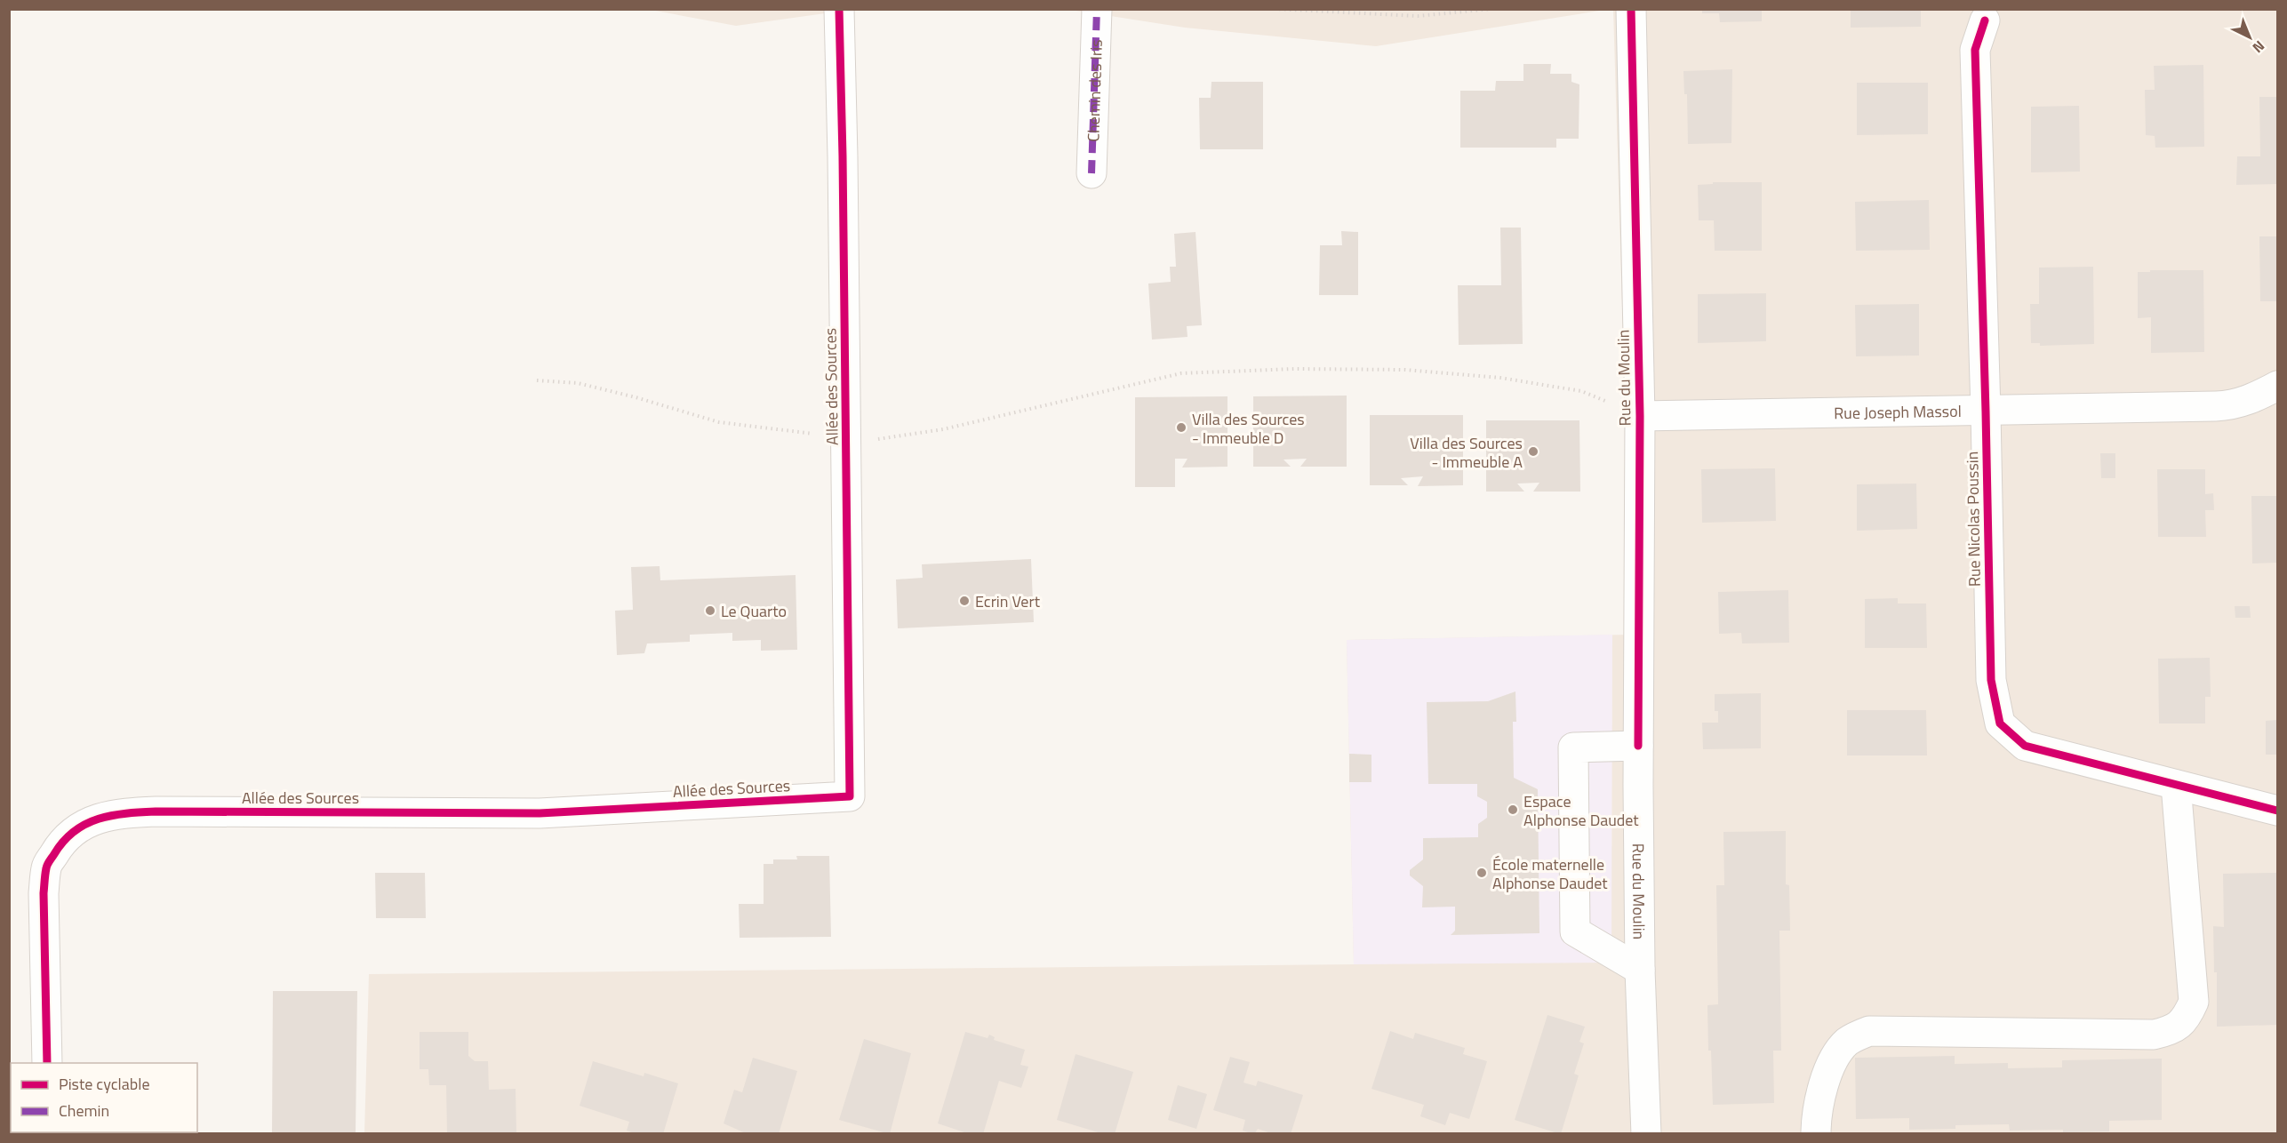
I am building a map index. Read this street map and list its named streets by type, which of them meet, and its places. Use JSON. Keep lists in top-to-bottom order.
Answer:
{
  "streets": {
    "street": [
      "Chemin des Iris",
      "Rue du Moulin",
      "Allée des Sources",
      "Rue Joseph Massol",
      "Rue Nicolas Poussin"
    ]
  },
  "crossings": [
    ["Rue du Moulin", "Rue Joseph Massol"],
    ["Rue Joseph Massol", "Rue Nicolas Poussin"]
  ],
  "places": [
    "Villa des Sources - Immeuble D",
    "Villa des Sources - Immeuble A",
    "Ecrin Vert",
    "Le Quarto",
    "Espace Alphonse Daudet",
    "École maternelle Alphonse Daudet"
  ],
  "legend": ["Piste cyclable", "Chemin"],
  "north": "bottom right"
}
